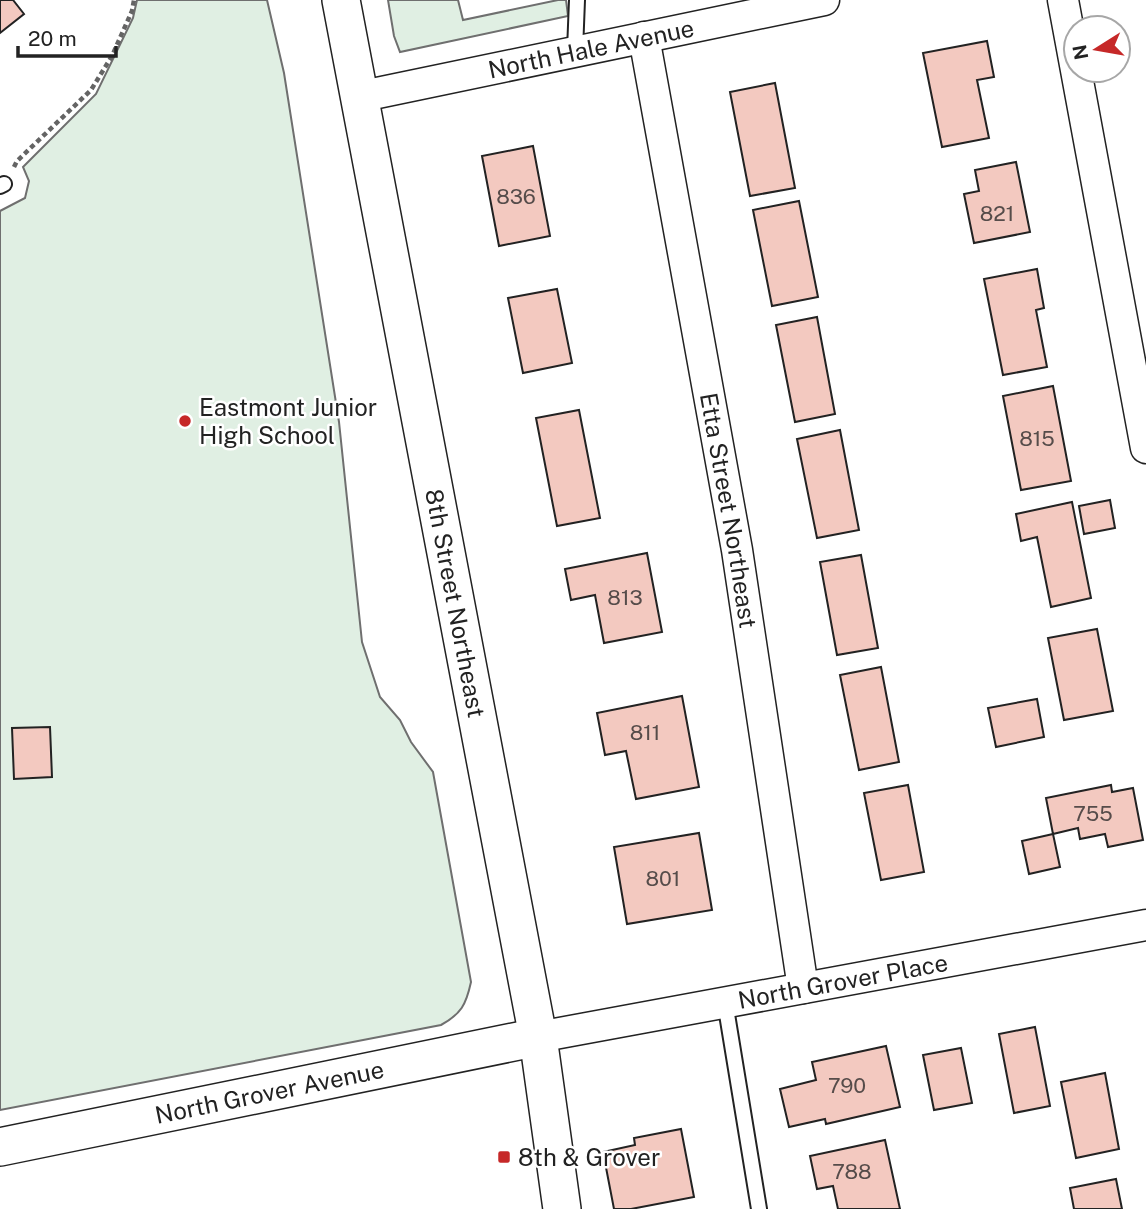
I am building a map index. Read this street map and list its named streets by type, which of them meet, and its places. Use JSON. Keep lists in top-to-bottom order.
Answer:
{
  "streets": {
    "street": [
      "North Hale Avenue",
      "Etta Street Northeast",
      "8th Street Northeast",
      "North Grover Place",
      "North Grover Avenue"
    ]
  },
  "crossings": [
    ["North Hale Avenue", "Etta Street Northeast"],
    ["North Hale Avenue", "8th Street Northeast"],
    ["Etta Street Northeast", "North Grover Place"],
    ["8th Street Northeast", "North Grover Place"],
    ["8th Street Northeast", "North Grover Avenue"],
    ["North Grover Place", "North Grover Avenue"]
  ],
  "places": {
    "other": ["Eastmont Junior High School"],
    "transit": ["8th & Grover"]
  },
  "house_numbers": [
    "836",
    "821",
    "815",
    "813",
    "811",
    "755",
    "801",
    "790",
    "788"
  ],
  "scale_bar": "20 m",
  "north": "left"
}
